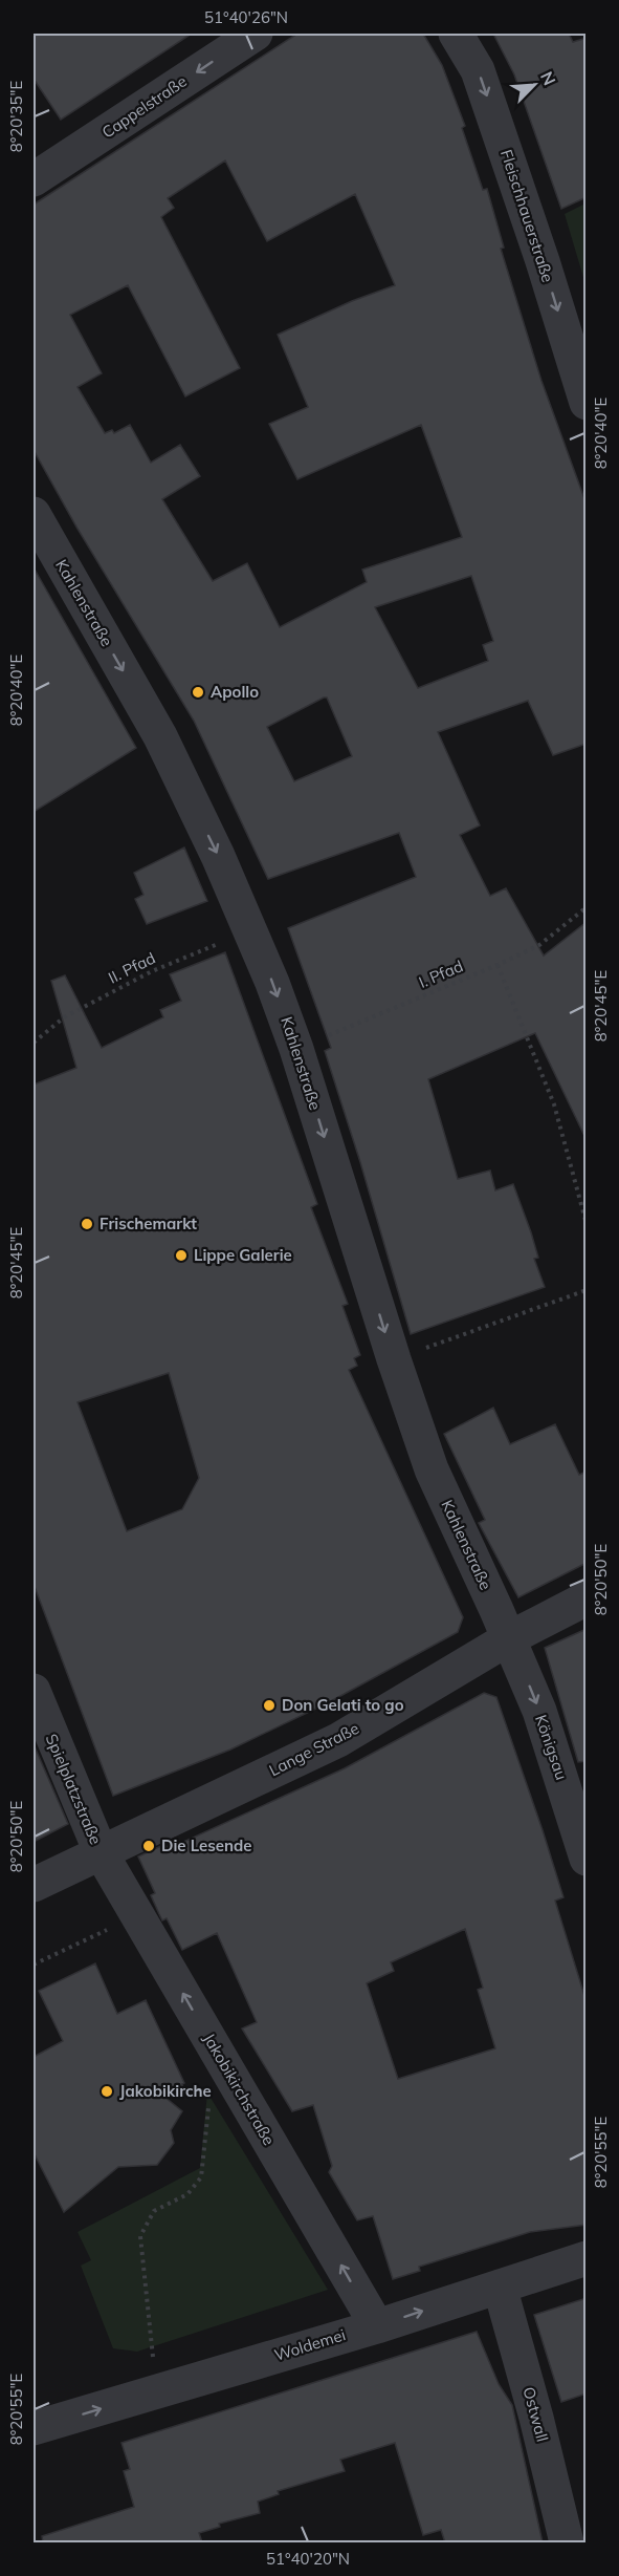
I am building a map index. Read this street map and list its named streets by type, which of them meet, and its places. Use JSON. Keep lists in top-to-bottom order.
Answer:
{
  "streets": {
    "street": [
      "Cappelstraße",
      "Fleischhauerstraße",
      "Kahlenstraße",
      "Königsau",
      "Lange Straße",
      "Spielplatzstraße",
      "Jakobikirchstraße",
      "Woldemei",
      "Ostwall"
    ],
    "path": ["II. Pfad", "I. Pfad"]
  },
  "crossings": [
    ["Kahlenstraße", "II. Pfad"],
    ["Kahlenstraße", "I. Pfad"],
    ["Kahlenstraße", "Königsau"],
    ["Kahlenstraße", "Lange Straße"],
    ["Königsau", "Lange Straße"],
    ["Lange Straße", "Spielplatzstraße"],
    ["Lange Straße", "Jakobikirchstraße"],
    ["Spielplatzstraße", "Jakobikirchstraße"],
    ["Jakobikirchstraße", "Woldemei"],
    ["Woldemei", "Ostwall"]
  ],
  "one_way": [
    "Cappelstraße",
    "Fleischhauerstraße",
    "Kahlenstraße",
    "Königsau",
    "Jakobikirchstraße",
    "Woldemei"
  ],
  "places": [
    "Apollo",
    "Frischemarkt",
    "Lippe Galerie",
    "Don Gelati to go",
    "Die Lesende",
    "Jakobikirche"
  ],
  "north": "top right",
  "coordinates": [
    "51°40'26\"N",
    "8°20'35\"E",
    "8°20'40\"E",
    "8°20'45\"E",
    "8°20'50\"E",
    "8°20'55\"E",
    "51°40'20\"N"
  ]
}
